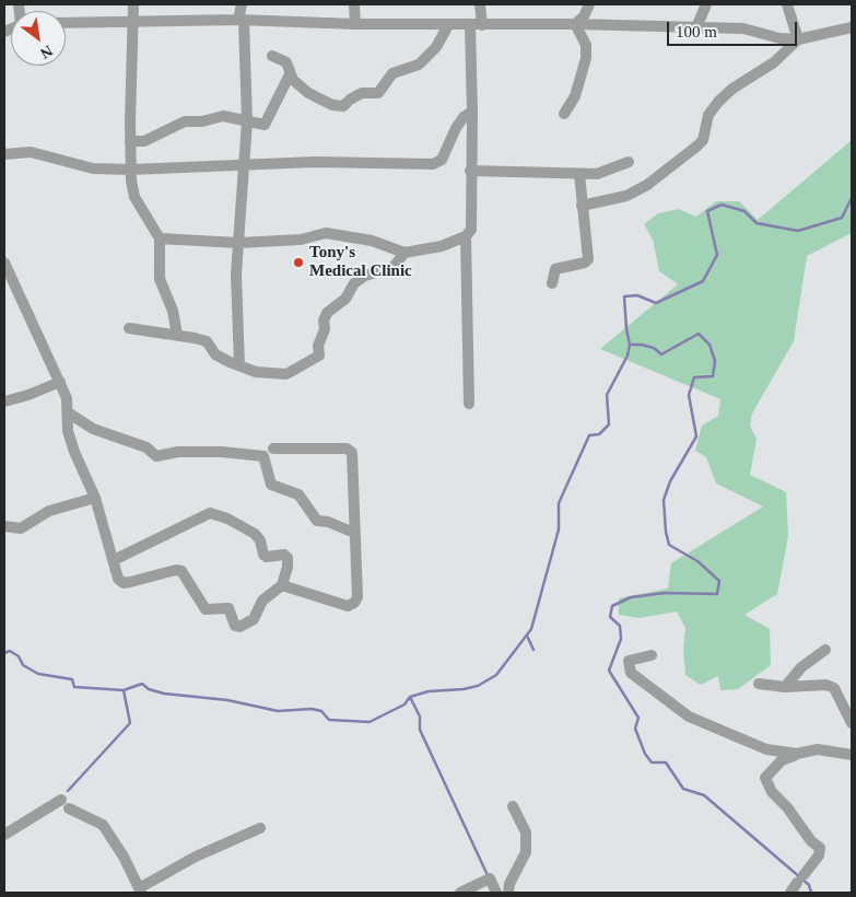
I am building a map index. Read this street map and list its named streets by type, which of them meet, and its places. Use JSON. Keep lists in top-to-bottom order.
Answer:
{
  "places": ["Tony's Medical Clinic"],
  "scale_bar": "100 m",
  "north": "bottom right"
}
